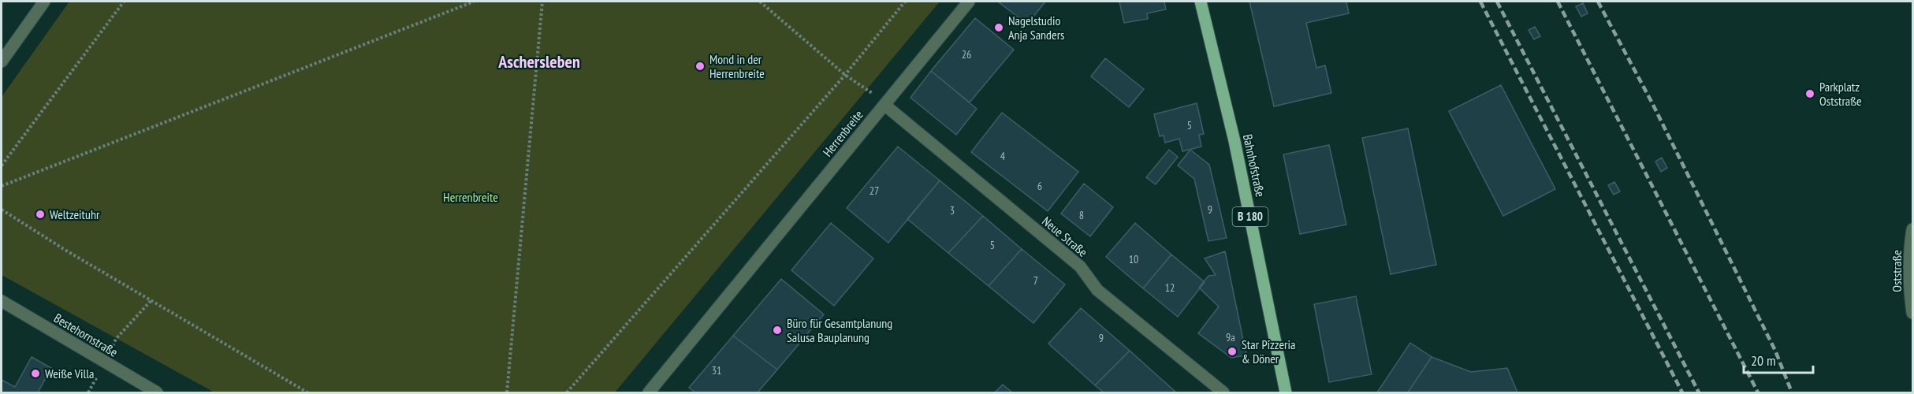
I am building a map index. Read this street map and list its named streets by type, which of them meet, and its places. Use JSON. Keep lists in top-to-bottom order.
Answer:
{
  "streets": {
    "main road": ["Bahnhofstraße", "B 180"],
    "street": [
      "Herrenbreite",
      "Neue Straße",
      "Oststraße",
      "Bestehornstraße"
    ]
  },
  "crossings": [
    ["Herrenbreite", "Neue Straße"]
  ],
  "districts": ["Aschersleben"],
  "parks": ["Herrenbreite"],
  "places": [
    "Nagelstudio Anja Sanders",
    "Mond in der Herrenbreite",
    "Parkplatz Oststraße",
    "Weltzeituhr",
    "Büro für Gesamtplanung Salusa Bauplanung",
    "Star Pizzeria & Döner",
    "Weiße Villa"
  ],
  "house_numbers": [
    "26",
    "5",
    "4",
    "6",
    "27",
    "9",
    "3",
    "8",
    "5",
    "10",
    "7",
    "12",
    "9a",
    "9",
    "31"
  ],
  "scale_bar": "20 m"
}
